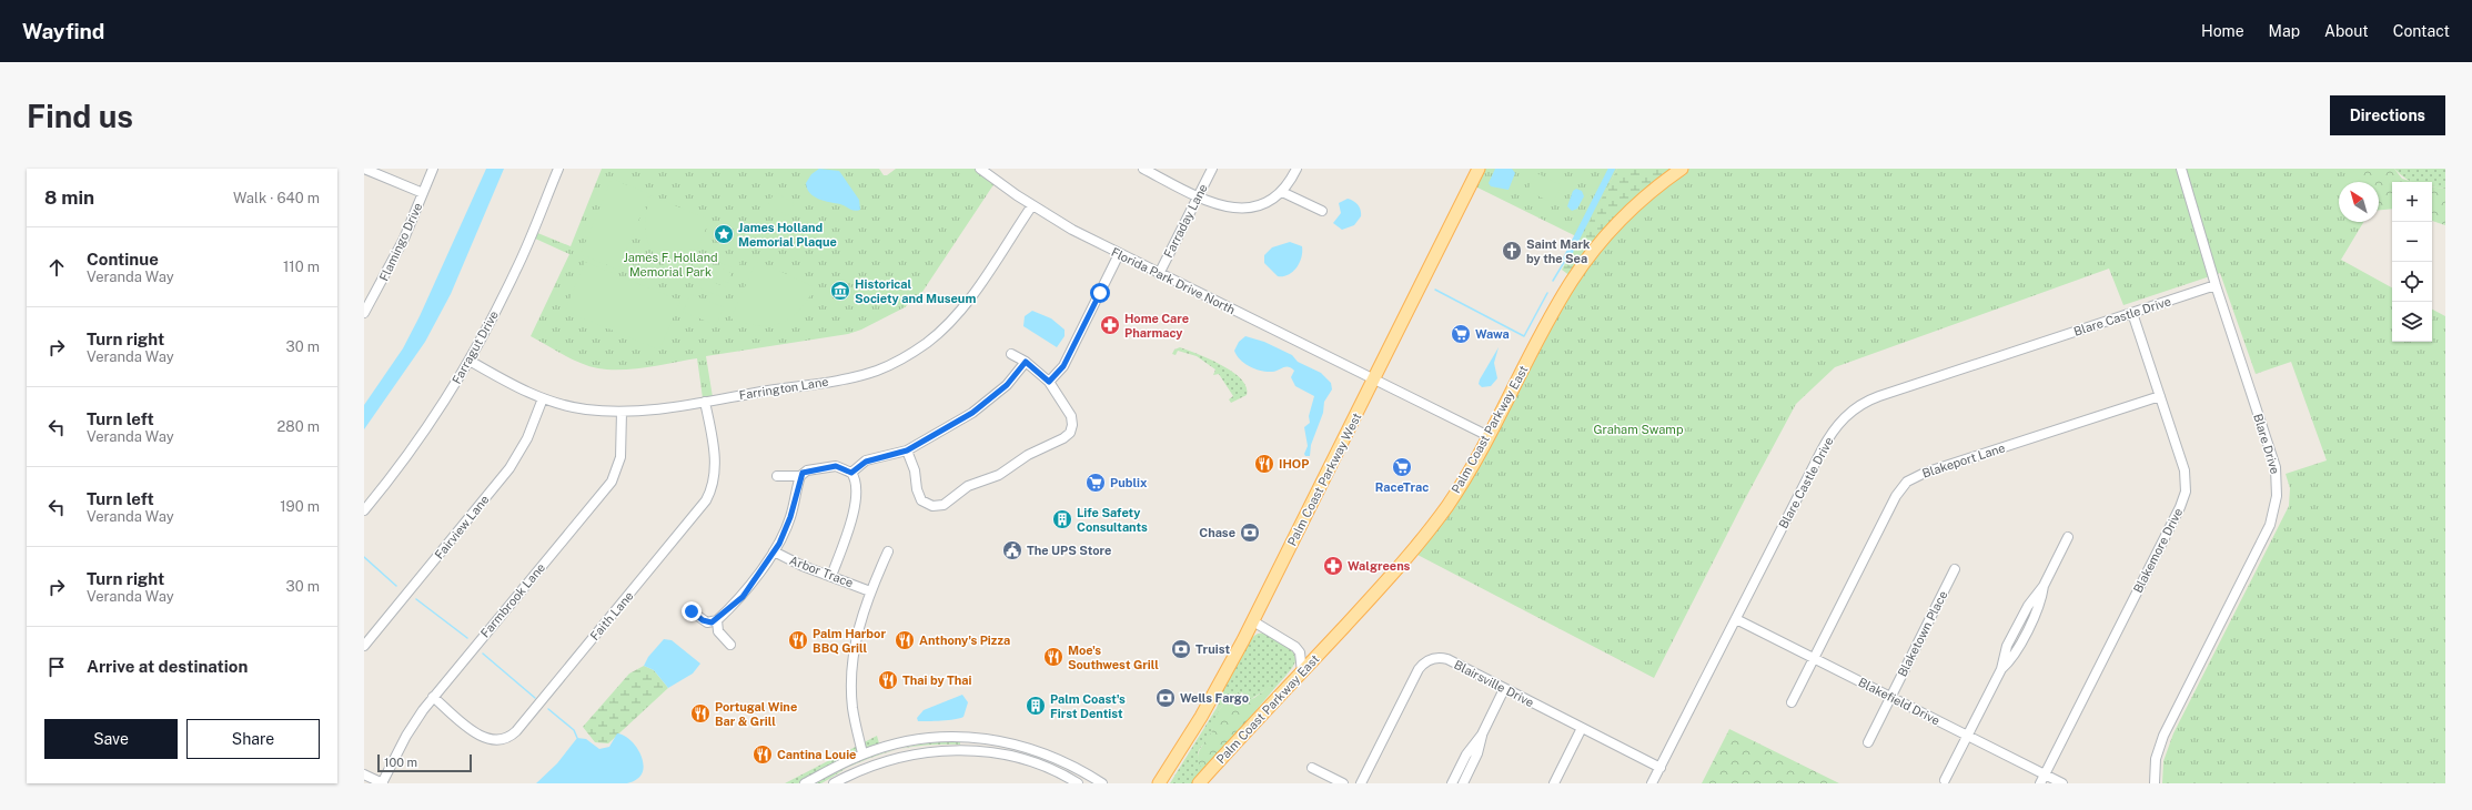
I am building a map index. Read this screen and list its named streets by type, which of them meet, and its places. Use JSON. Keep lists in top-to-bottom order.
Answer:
{
  "streets": {
    "main road": ["Palm Coast Parkway East", "Palm Coast Parkway West"],
    "street": [
      "Farraday Lane",
      "Flamingo Drive",
      "Florida Park Drive North",
      "Blare Castle Drive",
      "Farragut Drive",
      "Farrington Lane",
      "Blare Drive",
      "Blakeport Lane",
      "Fairview Lane",
      "Blakemore Drive",
      "Arbor Trace",
      "Farmbrook Lane",
      "Faith Lane",
      "Blaketown Place",
      "Blairsville Drive",
      "Blakefield Drive"
    ]
  },
  "crossings": [
    ["Farraday Lane", "Florida Park Drive North"],
    ["Florida Park Drive North", "Farrington Lane"],
    ["Florida Park Drive North", "Palm Coast Parkway East"],
    ["Florida Park Drive North", "Palm Coast Parkway West"],
    ["Blare Castle Drive", "Blare Drive"],
    ["Blare Castle Drive", "Blakemore Drive"],
    ["Blare Castle Drive", "Blairsville Drive"],
    ["Blare Castle Drive", "Blakefield Drive"],
    ["Farragut Drive", "Farrington Lane"],
    ["Farrington Lane", "Fairview Lane"],
    ["Farrington Lane", "Farmbrook Lane"],
    ["Farrington Lane", "Faith Lane"],
    ["Blakeport Lane", "Blakemore Drive"],
    ["Blakeport Lane", "Blakefield Drive"],
    ["Blakemore Drive", "Blakefield Drive"],
    ["Farmbrook Lane", "Faith Lane"],
    ["Blaketown Place", "Blakefield Drive"]
  ],
  "parks": ["James F. Holland Memorial Park", "Graham Swamp"],
  "places": {
    "place": ["James Holland Memorial Plaque"],
    "church": ["Saint Mark by the Sea"],
    "museum": ["Historical Society and Museum"],
    "pharmacy": ["Home Care Pharmacy", "Walgreens"],
    "supermarket": ["Wawa", "RaceTrac", "Publix"],
    "restaurant": [
      "IHOP",
      "Palm Harbor BBQ Grill",
      "Anthony's Pizza",
      "Moe's Southwest Grill",
      "Thai by Thai",
      "Portugal Wine Bar & Grill",
      "Cantina Louie"
    ],
    "building": ["Life Safety Consultants", "Palm Coast's First Dentist"],
    "bank": ["Chase", "Truist", "Wells Fargo"],
    "public building": ["The UPS Store"]
  },
  "scale_bar": "100 m",
  "north": "top left",
  "page": {
    "header": "Wayfind",
    "nav": [
      "Home",
      "Map",
      "About",
      "Contact"
    ],
    "buttons": [
      "Directions",
      ["Save", "Share"]
    ],
    "title": "Find us",
    "heading": ["8 min", "Walk · 640 m"],
    "map_buttons": ["+", "−"],
    "list": [
      ["Continue", "Veranda Way", "110 m"],
      ["Turn right", "Veranda Way", "30 m"],
      ["Turn left", "Veranda Way", "280 m"],
      ["Turn left", "Veranda Way", "190 m"],
      ["Turn right", "Veranda Way", "30 m"],
      "Arrive at destination"
    ],
    "scale": "100 m"
  }
}
